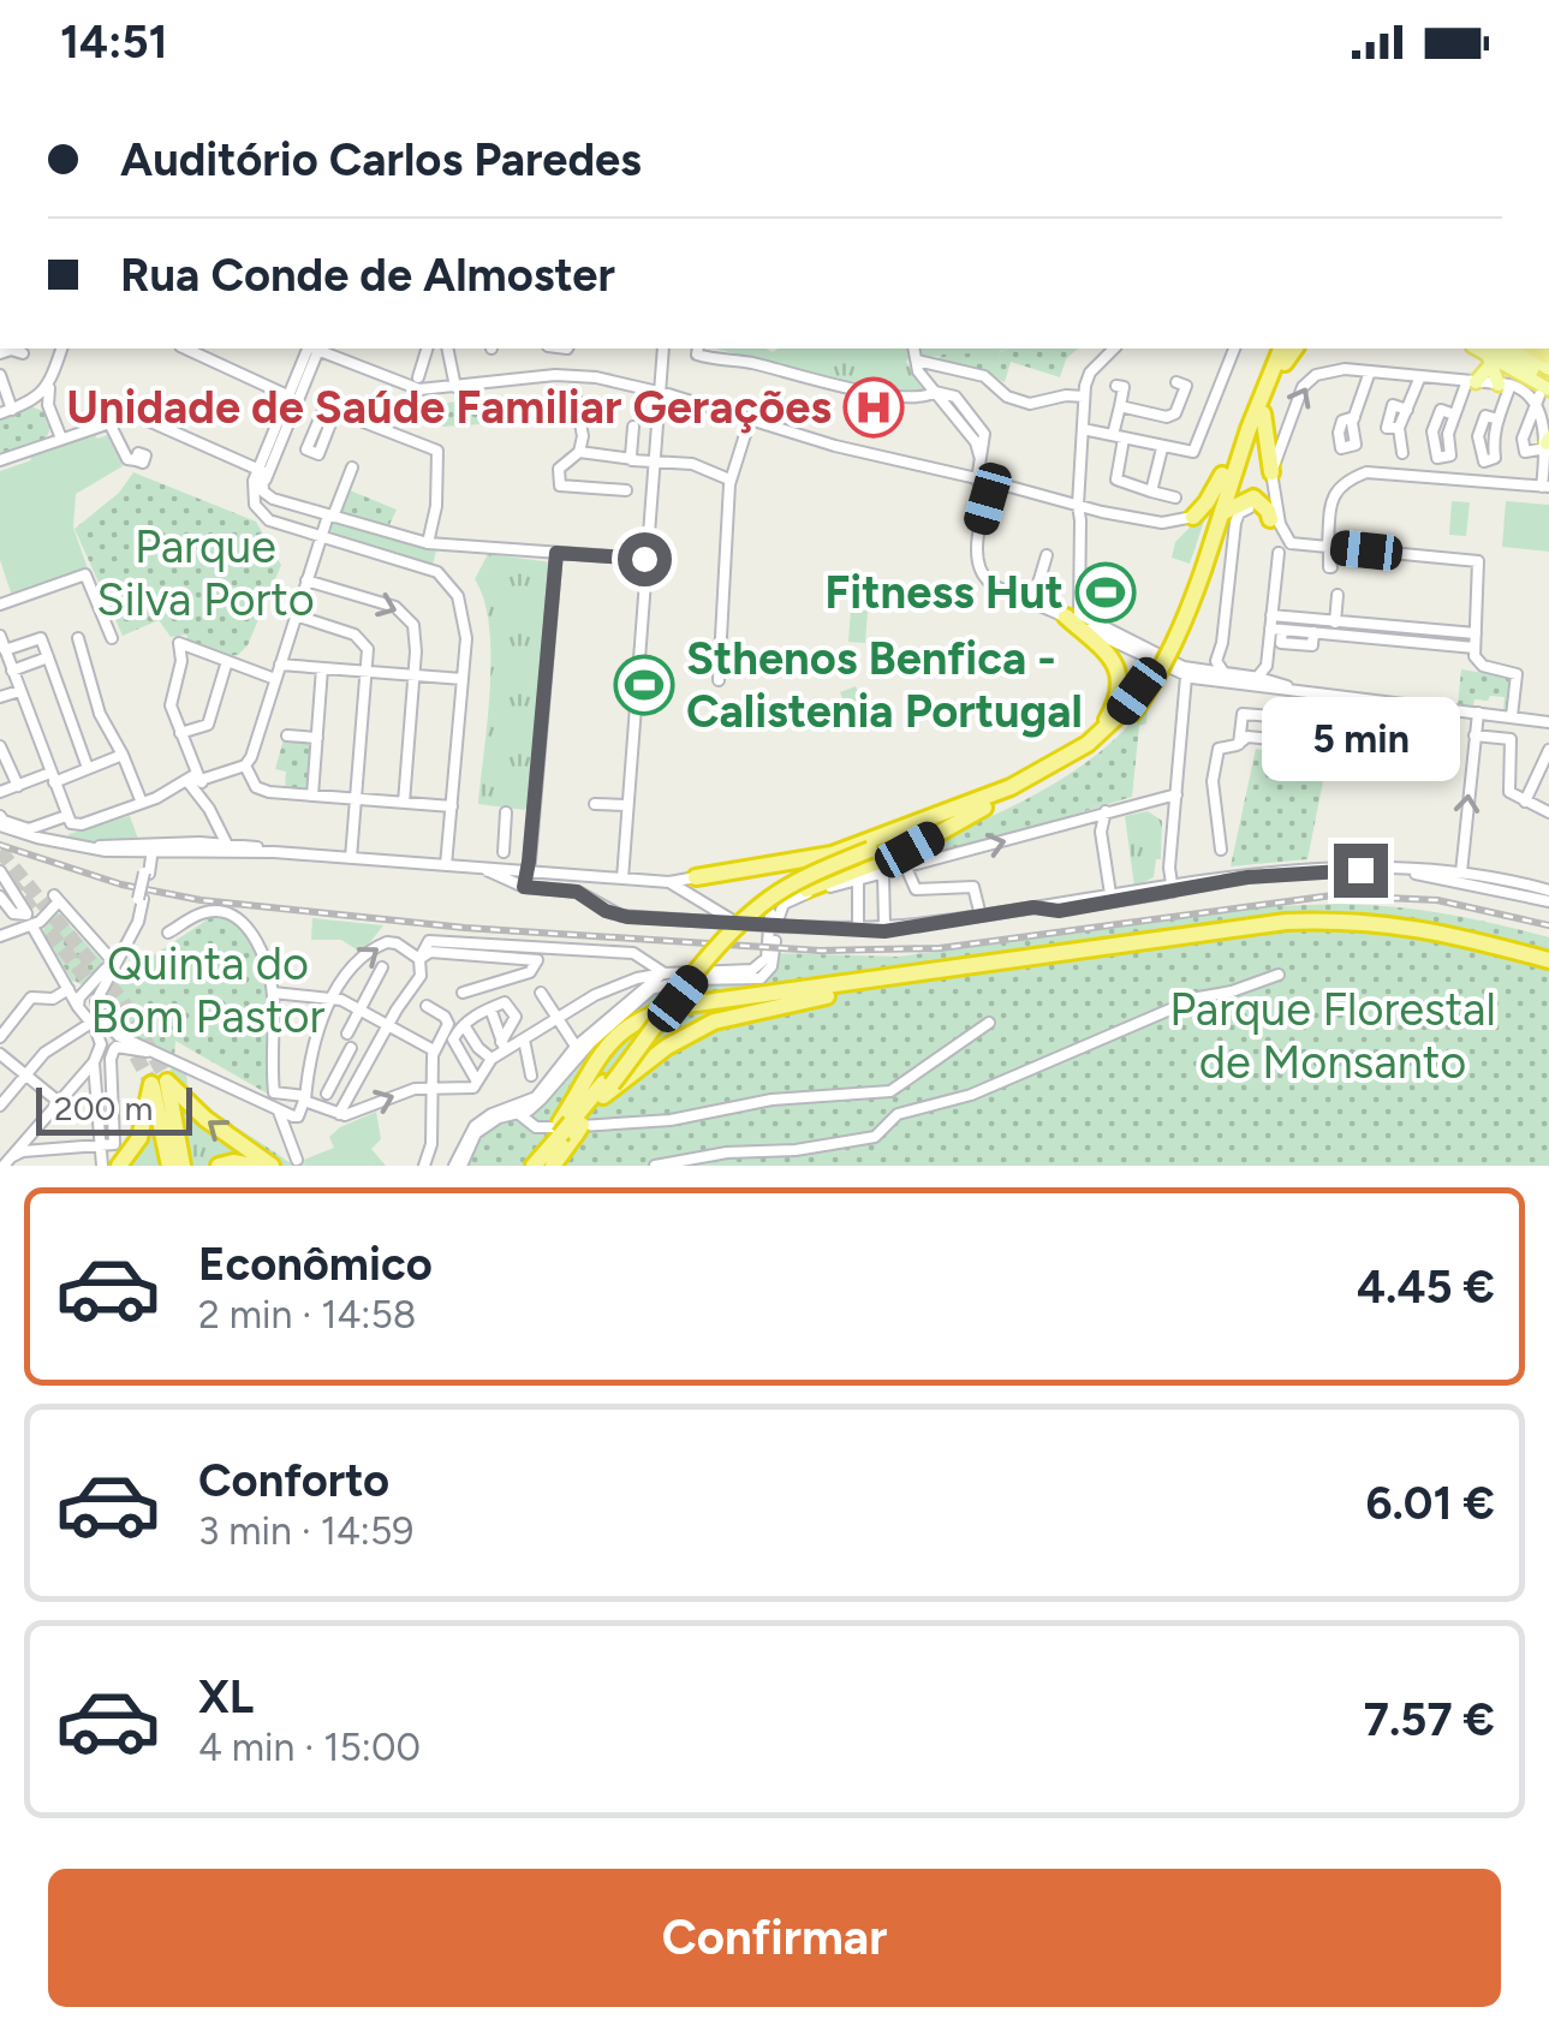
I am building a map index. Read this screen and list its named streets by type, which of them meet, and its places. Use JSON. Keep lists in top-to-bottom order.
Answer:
{
  "parks": ["Parque Silva Porto", "Quinta do Bom Pastor", "Parque Florestal de Monsanto"],
  "places": {
    "hospital": ["Unidade de Saúde Familiar Gerações"],
    "sports": ["Fitness Hut", "Sthenos Benfica - Calistenia Portugal"]
  },
  "scale_bar": "200 m",
  "page": {
    "status": "14:51",
    "banner": ["Auditório Carlos Paredes", "Rua Conde de Almoster"],
    "bubble": "5 min",
    "scale": "200 m",
    "list": [
      {
        "name": "Econômico",
        "note": "2 min · 14:58",
        "value": "4.45 €"
      },
      {
        "name": "Conforto",
        "note": "3 min · 14:59",
        "value": "6.01 €"
      },
      {
        "name": "XL",
        "note": "4 min · 15:00",
        "value": "7.57 €"
      }
    ],
    "buttons": "Confirmar"
  }
}
